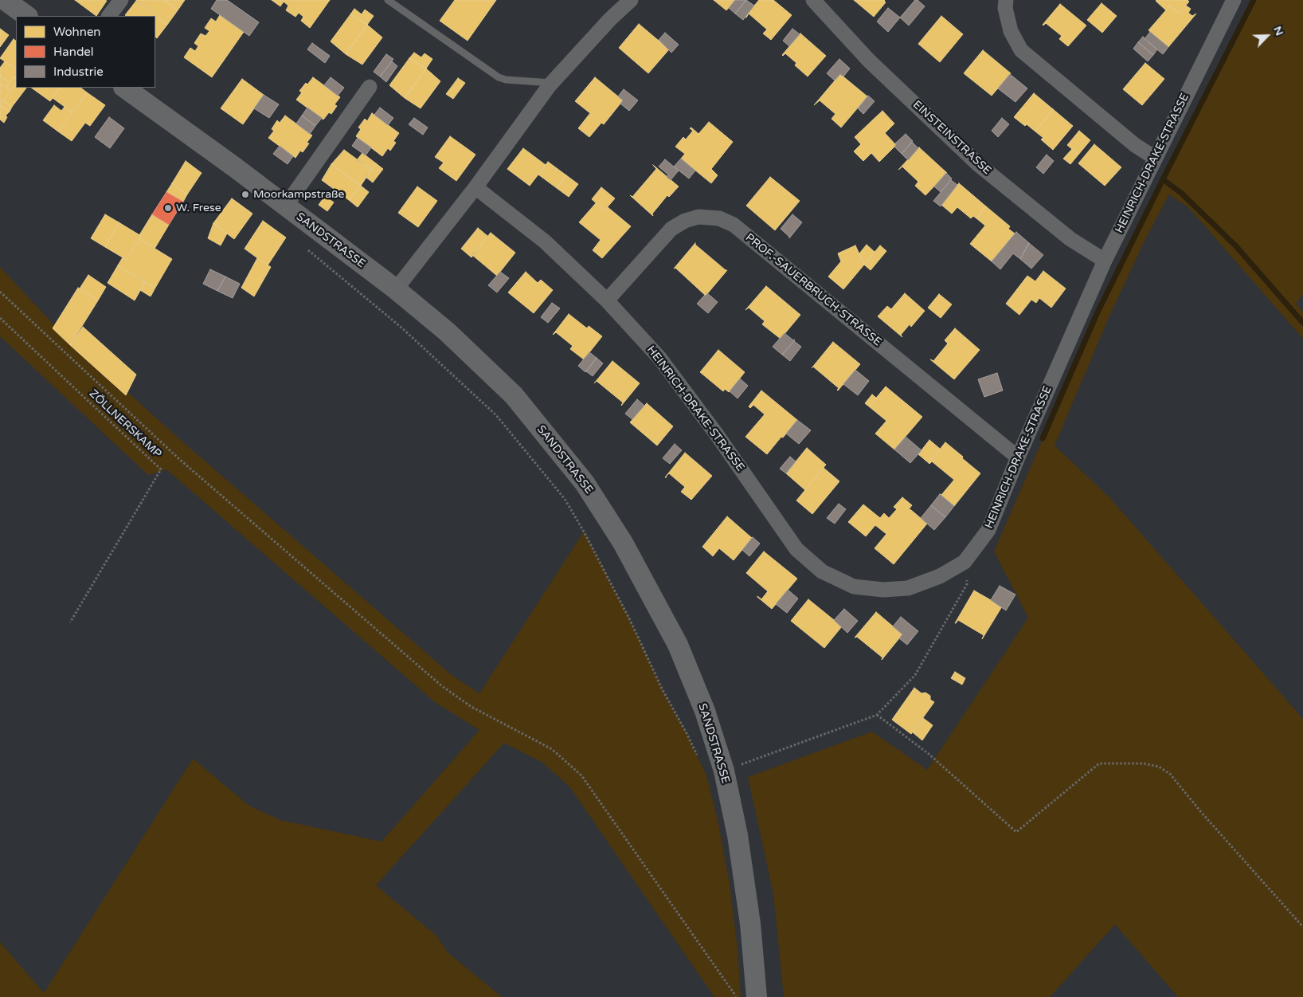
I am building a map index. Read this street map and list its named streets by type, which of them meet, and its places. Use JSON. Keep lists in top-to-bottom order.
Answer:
{
  "streets": {
    "main road": ["SANDSTRASSE"],
    "street": ["EINSTEINSTRASSE", "HEINRICH-DRAKE-STRASSE", "PROF.-SAUERBRUCH-STRASSE"],
    "path": ["ZÖLLNERSKAMP"]
  },
  "crossings": [
    ["EINSTEINSTRASSE", "HEINRICH-DRAKE-STRASSE"],
    ["HEINRICH-DRAKE-STRASSE", "PROF.-SAUERBRUCH-STRASSE"]
  ],
  "places": ["Moorkampstraße", "W. Frese"],
  "legend": ["Wohnen", "Handel", "Industrie"],
  "north": "top right"
}
